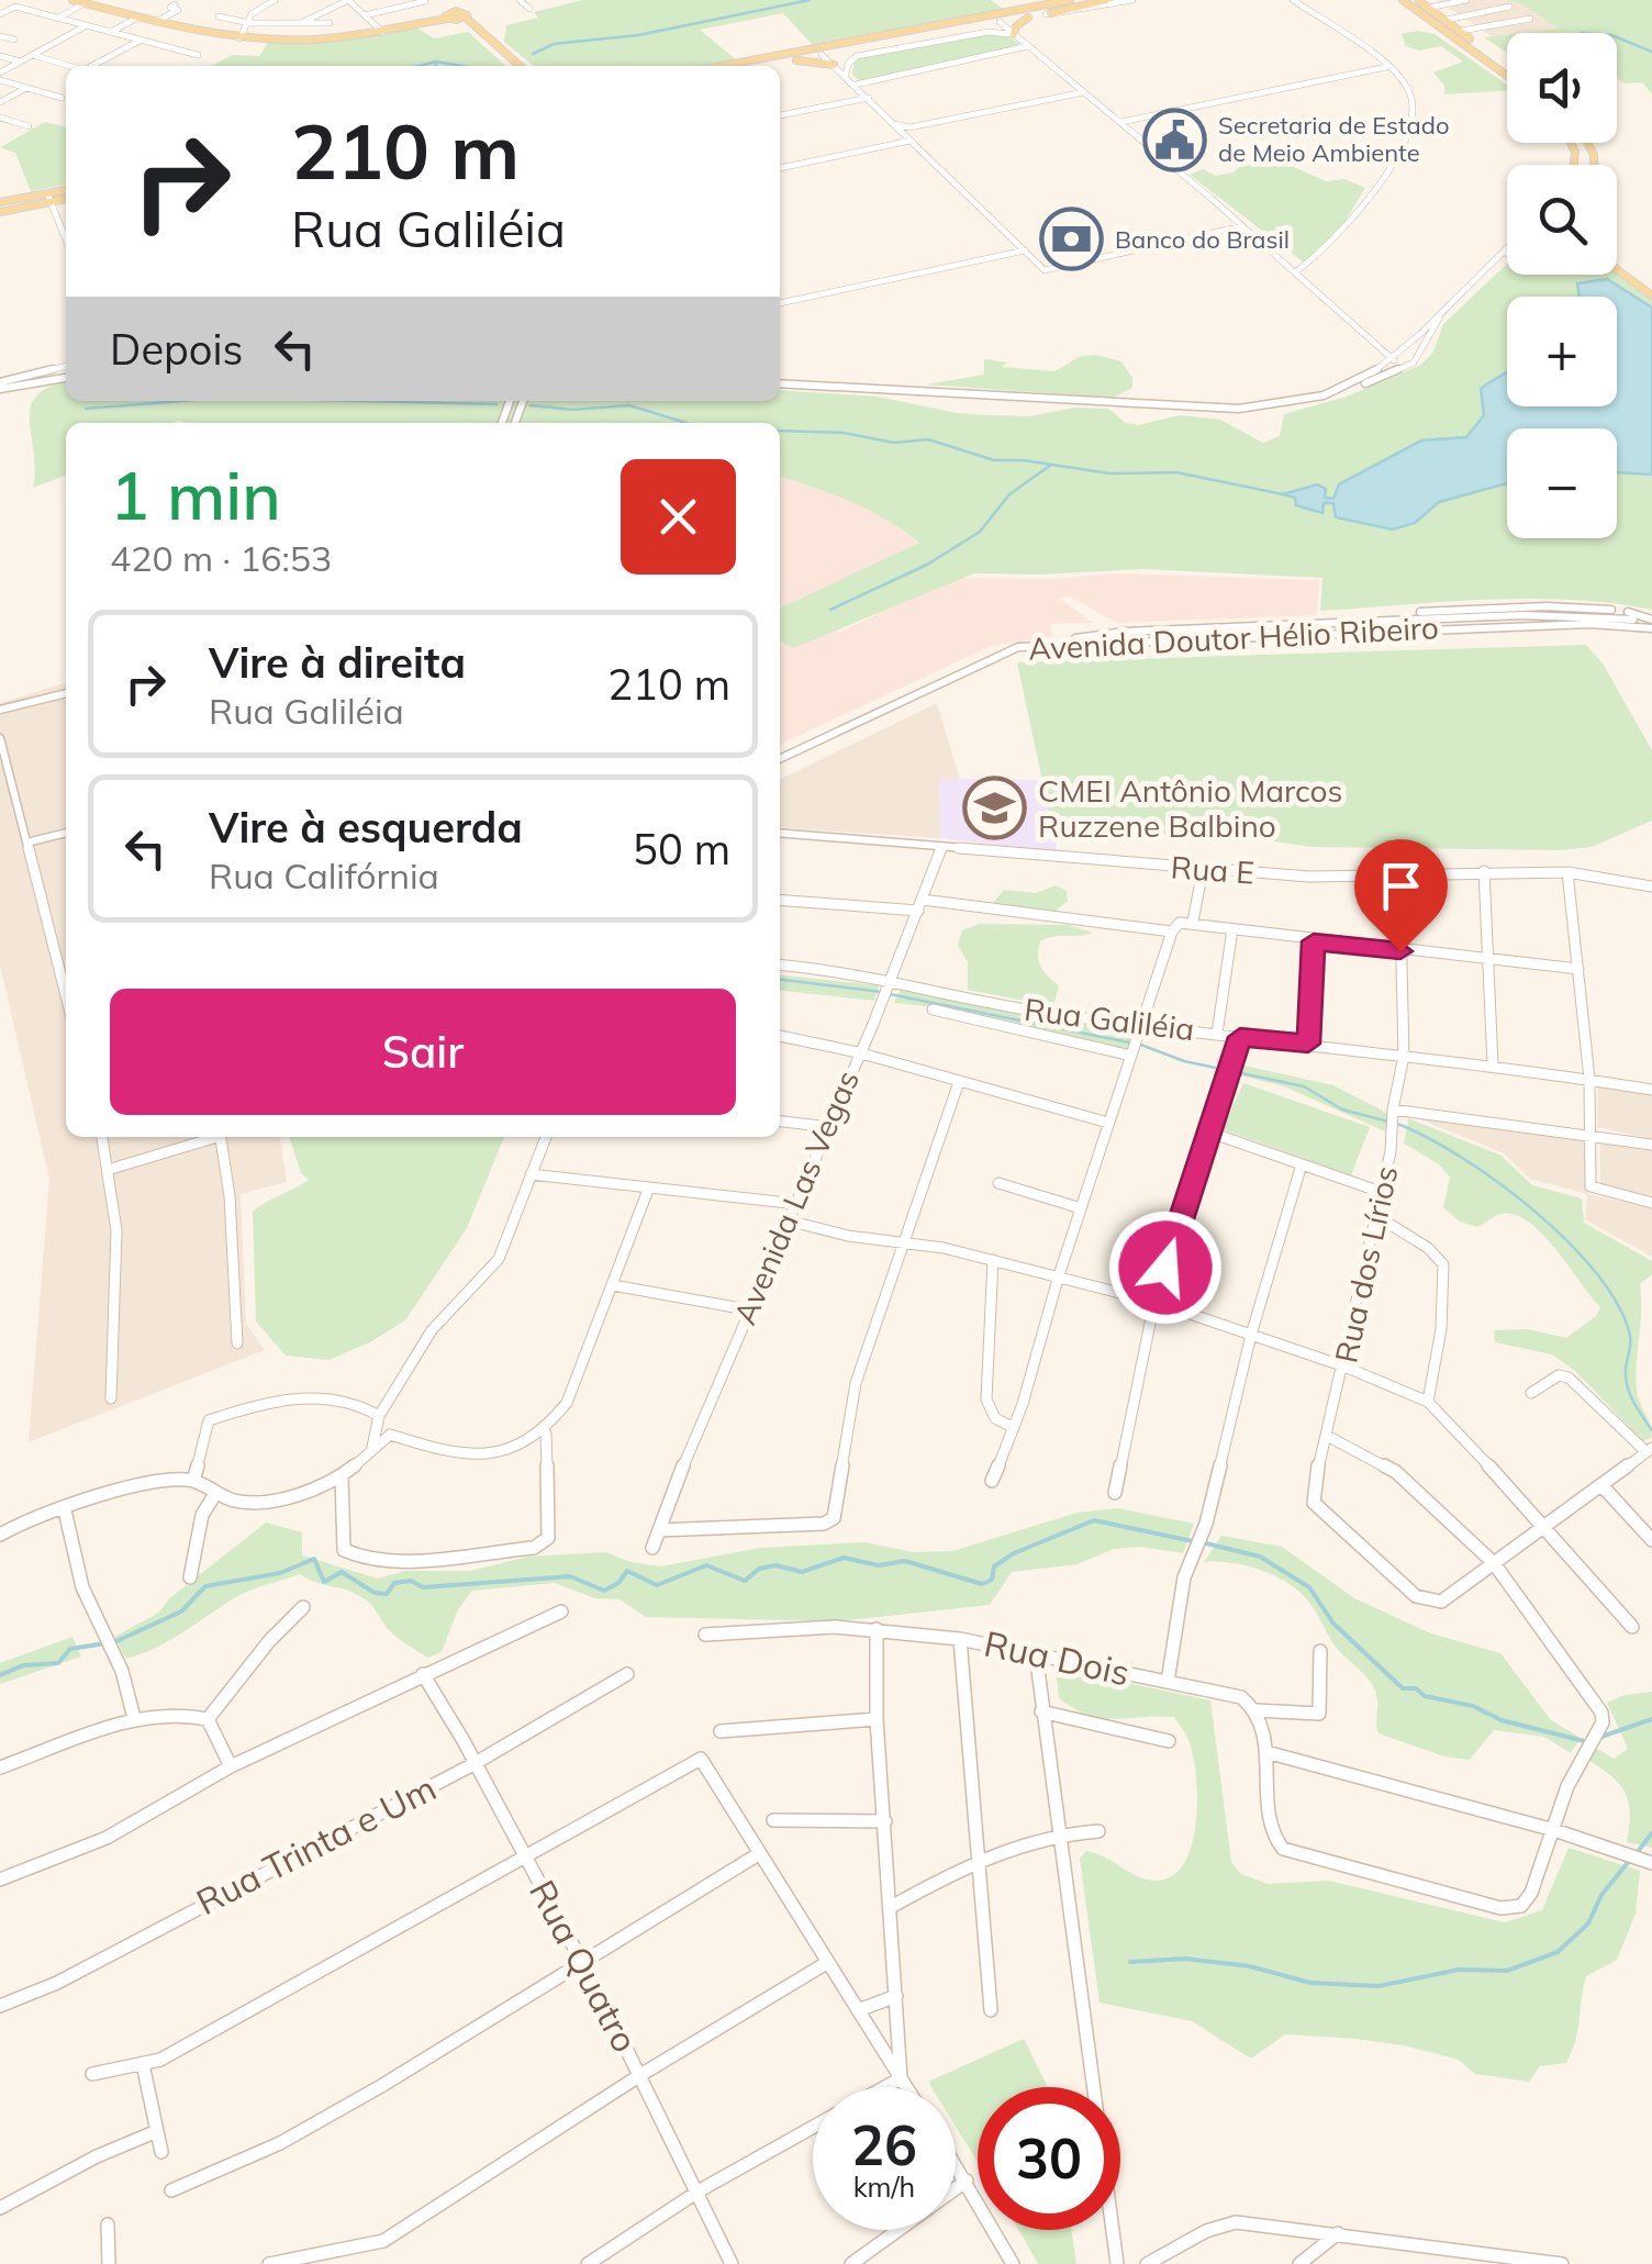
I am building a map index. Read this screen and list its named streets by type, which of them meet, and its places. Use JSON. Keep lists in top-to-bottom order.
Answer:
{
  "streets": {
    "street": [
      "Avenida Doutor Hélio Ribeiro",
      "Rua E",
      "Rua Galiléia",
      "Avenida Las Vegas",
      "Rua dos Lírios",
      "Rua Dois",
      "Rua Trinta e Um",
      "Rua Quatro"
    ]
  },
  "crossings": [
    ["Rua E", "Avenida Las Vegas"],
    ["Rua E", "Rua dos Lírios"],
    ["Rua Galiléia", "Avenida Las Vegas"],
    ["Rua Galiléia", "Rua dos Lírios"],
    ["Rua Trinta e Um", "Rua Quatro"]
  ],
  "places": {
    "public building": ["Secretaria de Estado de Meio Ambiente"],
    "bank": ["Banco do Brasil"],
    "school or university": ["CMEI Antônio Marcos Ruzzene Balbino"]
  },
  "page": {
    "map_buttons": ["+", "−"],
    "turn": ["210 m", "Rua Galiléia"],
    "then": "Depois",
    "heading": ["1 min", "420 m · 16:53"],
    "list": [
      {
        "name": "Vire à direita",
        "note": "Rua Galiléia",
        "value": "210 m"
      },
      {
        "name": "Vire à esquerda",
        "note": "Rua Califórnia",
        "value": "50 m"
      }
    ],
    "buttons": "Sair",
    "speed": "26 km/h",
    "limit": "30"
  }
}
